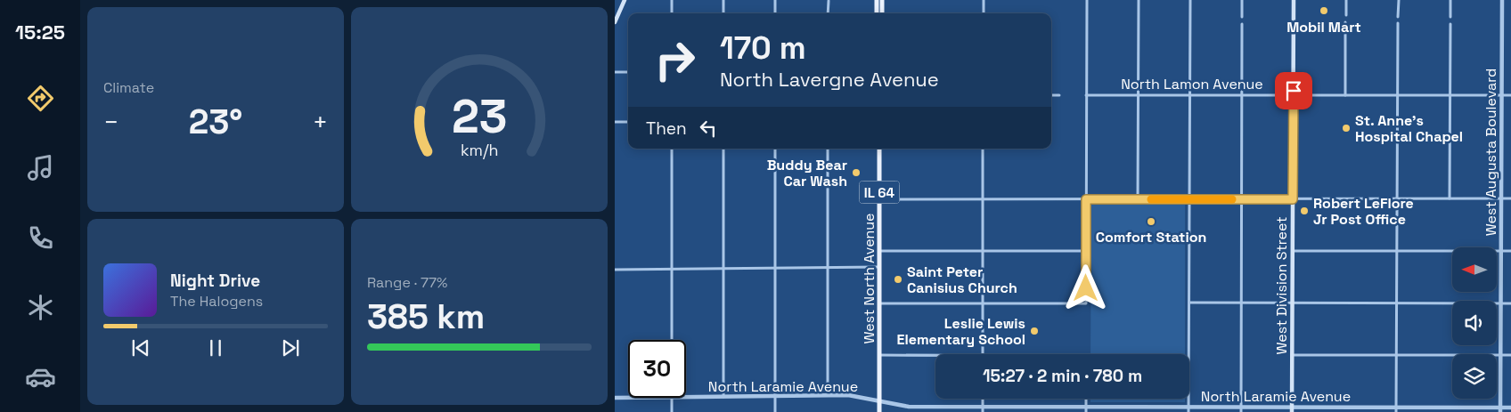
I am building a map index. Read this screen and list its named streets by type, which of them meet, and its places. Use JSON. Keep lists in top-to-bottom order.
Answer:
{
  "streets": {
    "main road": ["IL 64", "West North Avenue", "West Division Street"],
    "street": ["North Lamon Avenue", "West Augusta Boulevard", "North Laramie Avenue"]
  },
  "crossings": [
    ["North Lamon Avenue", "West Augusta Boulevard"],
    ["North Lamon Avenue", "West Division Street"],
    ["West Augusta Boulevard", "North Laramie Avenue"],
    ["West North Avenue", "North Laramie Avenue"],
    ["West Division Street", "North Laramie Avenue"]
  ],
  "places": [
    "Mobil Mart",
    "St. Anne’s Hospital Chapel",
    "Buddy Bear Car Wash",
    "Robert LeFlore Jr Post Office",
    "Comfort Station",
    "Saint Peter Canisius Church",
    "Leslie Lewis Elementary School"
  ],
  "north": "left",
  "page": {
    "tabs": "15:25",
    "tile": [
      "Climate",
      ["Range · 77%", "385 km"]
    ],
    "turn": ["170 m", "North Lavergne Avenue"],
    "heat": ["−", "23°", "+"],
    "then": "Then",
    "song": ["Night Drive", "The Halogens"],
    "limit": "30",
    "trip": "15:27 · 2 min · 780 m",
    "gauge": ["23", "km/h"]
  }
}
